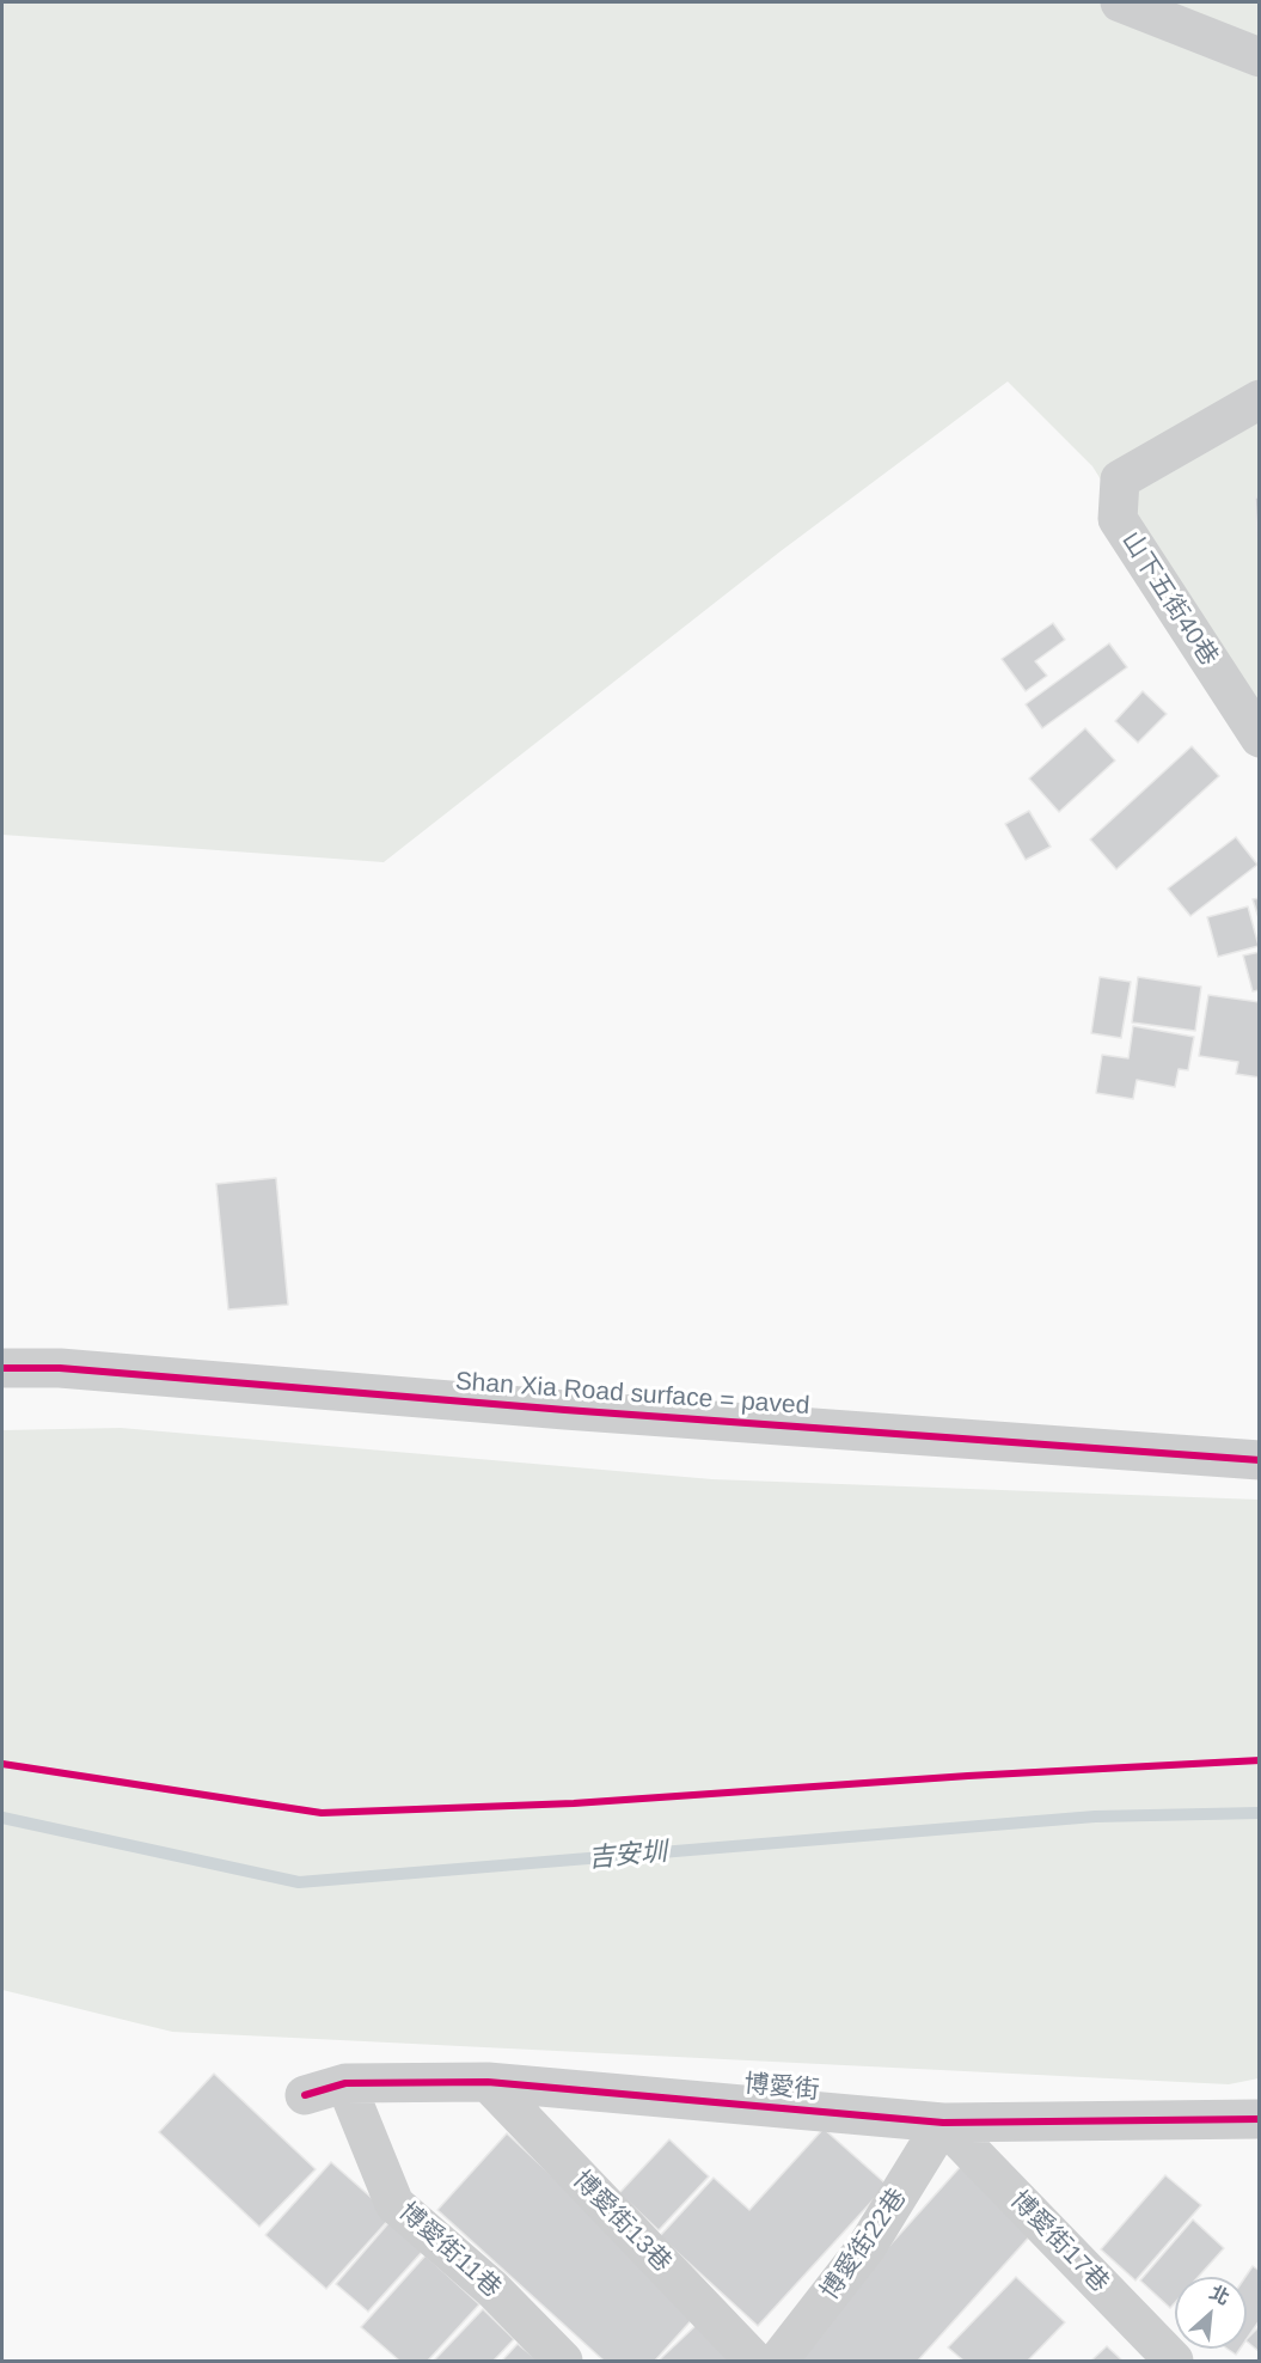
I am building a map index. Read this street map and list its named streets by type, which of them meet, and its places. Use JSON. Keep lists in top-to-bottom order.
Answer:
{
  "streets": {
    "street": [
      "山下五街40巷",
      "Shan Xia Road surface = paved",
      "博愛街",
      "博愛街13巷",
      "博愛街17巷",
      "博愛街22巷",
      "博愛街11巷"
    ]
  },
  "crossings": [
    ["博愛街", "博愛街13巷"],
    ["博愛街", "博愛街17巷"],
    ["博愛街", "博愛街22巷"],
    ["博愛街", "博愛街11巷"],
    ["博愛街17巷", "博愛街22巷"]
  ],
  "water": ["吉安圳"],
  "north": "top right"
}
